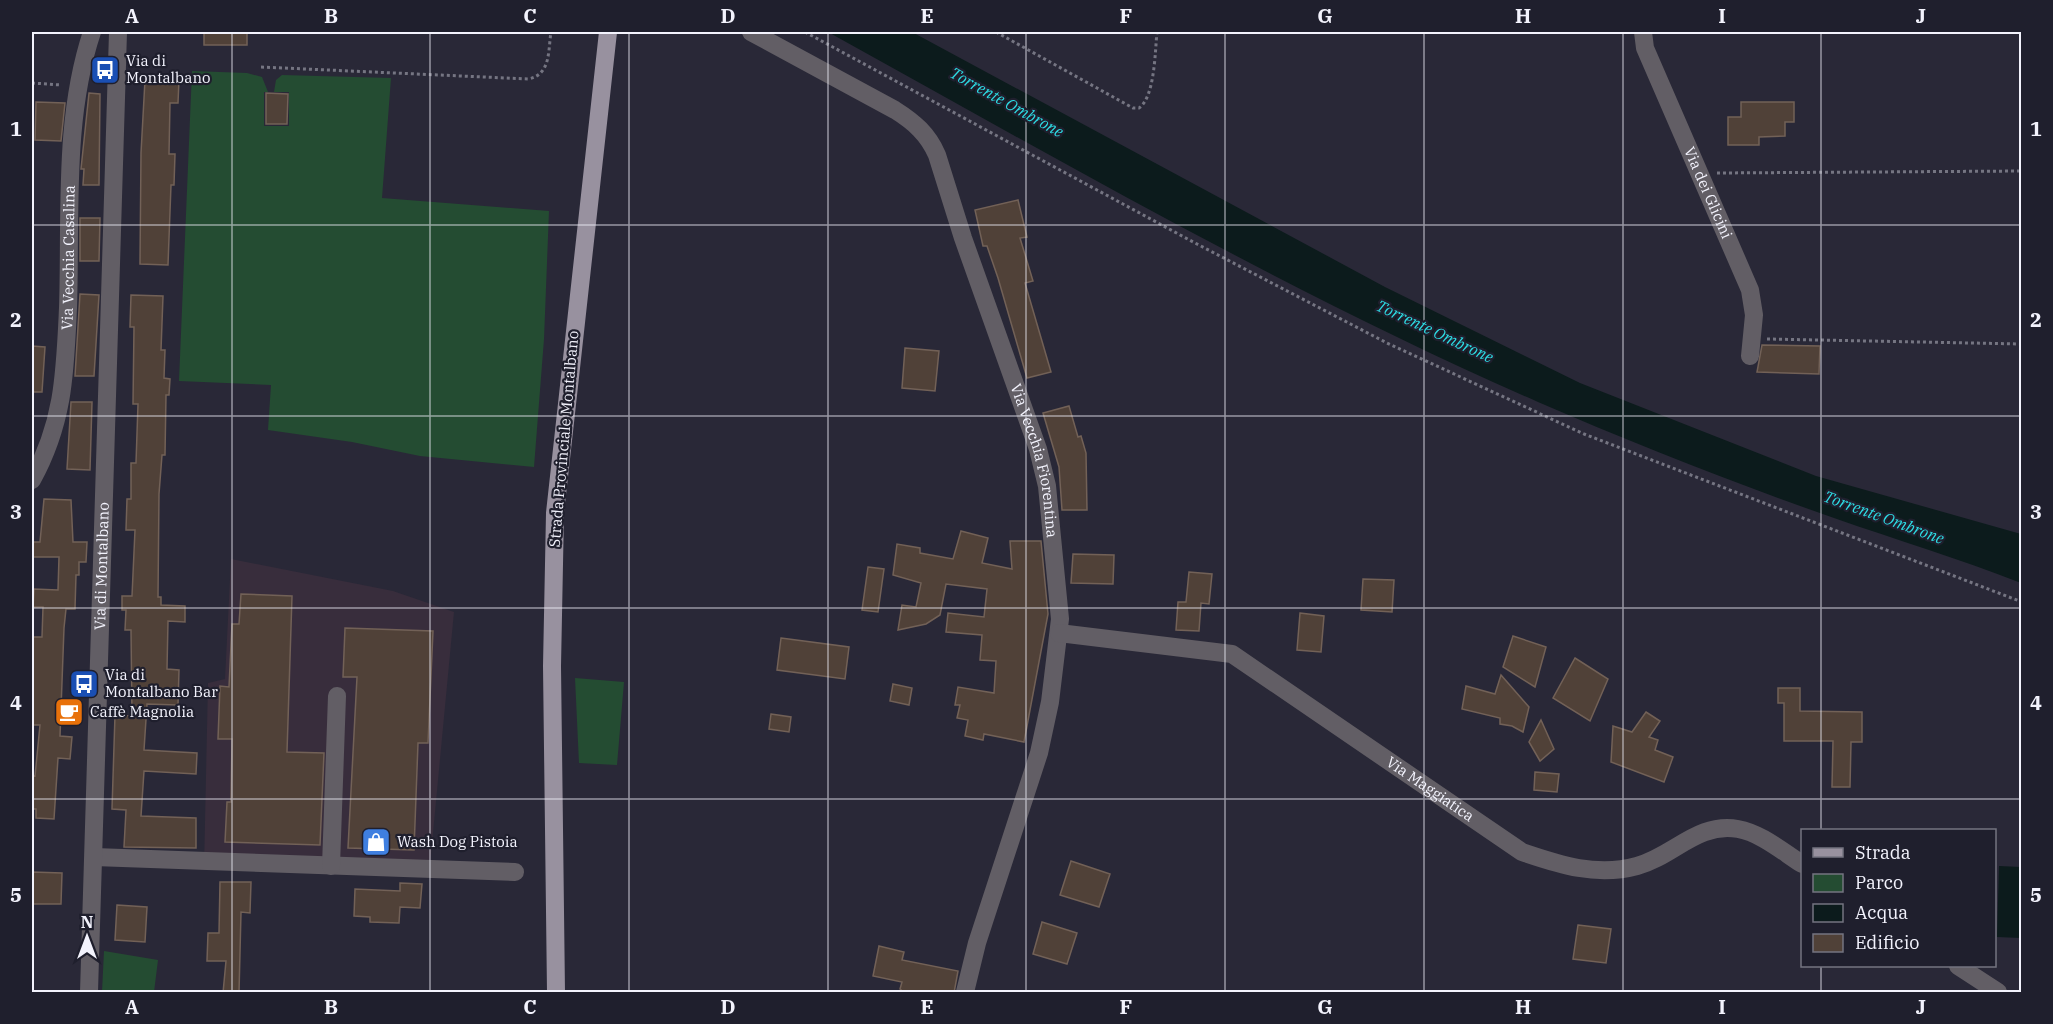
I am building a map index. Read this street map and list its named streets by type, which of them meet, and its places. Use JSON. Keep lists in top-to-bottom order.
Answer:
{
  "streets": {
    "main road": ["Strada Provinciale Montalbano"],
    "street": [
      "Via dei Glicini",
      "Via Vecchia Casalina",
      "Via Vecchia Fiorentina",
      "Via di Montalbano",
      "Via Maggiatica"
    ]
  },
  "crossings": [
    ["Via Vecchia Fiorentina", "Via Maggiatica"]
  ],
  "water": ["Torrente Ombrone"],
  "places": {
    "bus stop": ["Via di Montalbano", "Via di Montalbano Bar"],
    "cafe": ["Caffè Magnolia"],
    "shop": ["Wash Dog Pistoia"]
  },
  "legend": [
    "Strada",
    "Parco",
    "Acqua",
    "Edificio"
  ],
  "north": "top",
  "grid": {
    "columns": [
      "A",
      "B",
      "C",
      "D",
      "E",
      "F",
      "G",
      "H",
      "I",
      "J"
    ],
    "rows": [
      "1",
      "2",
      "3",
      "4",
      "5"
    ]
  }
}
